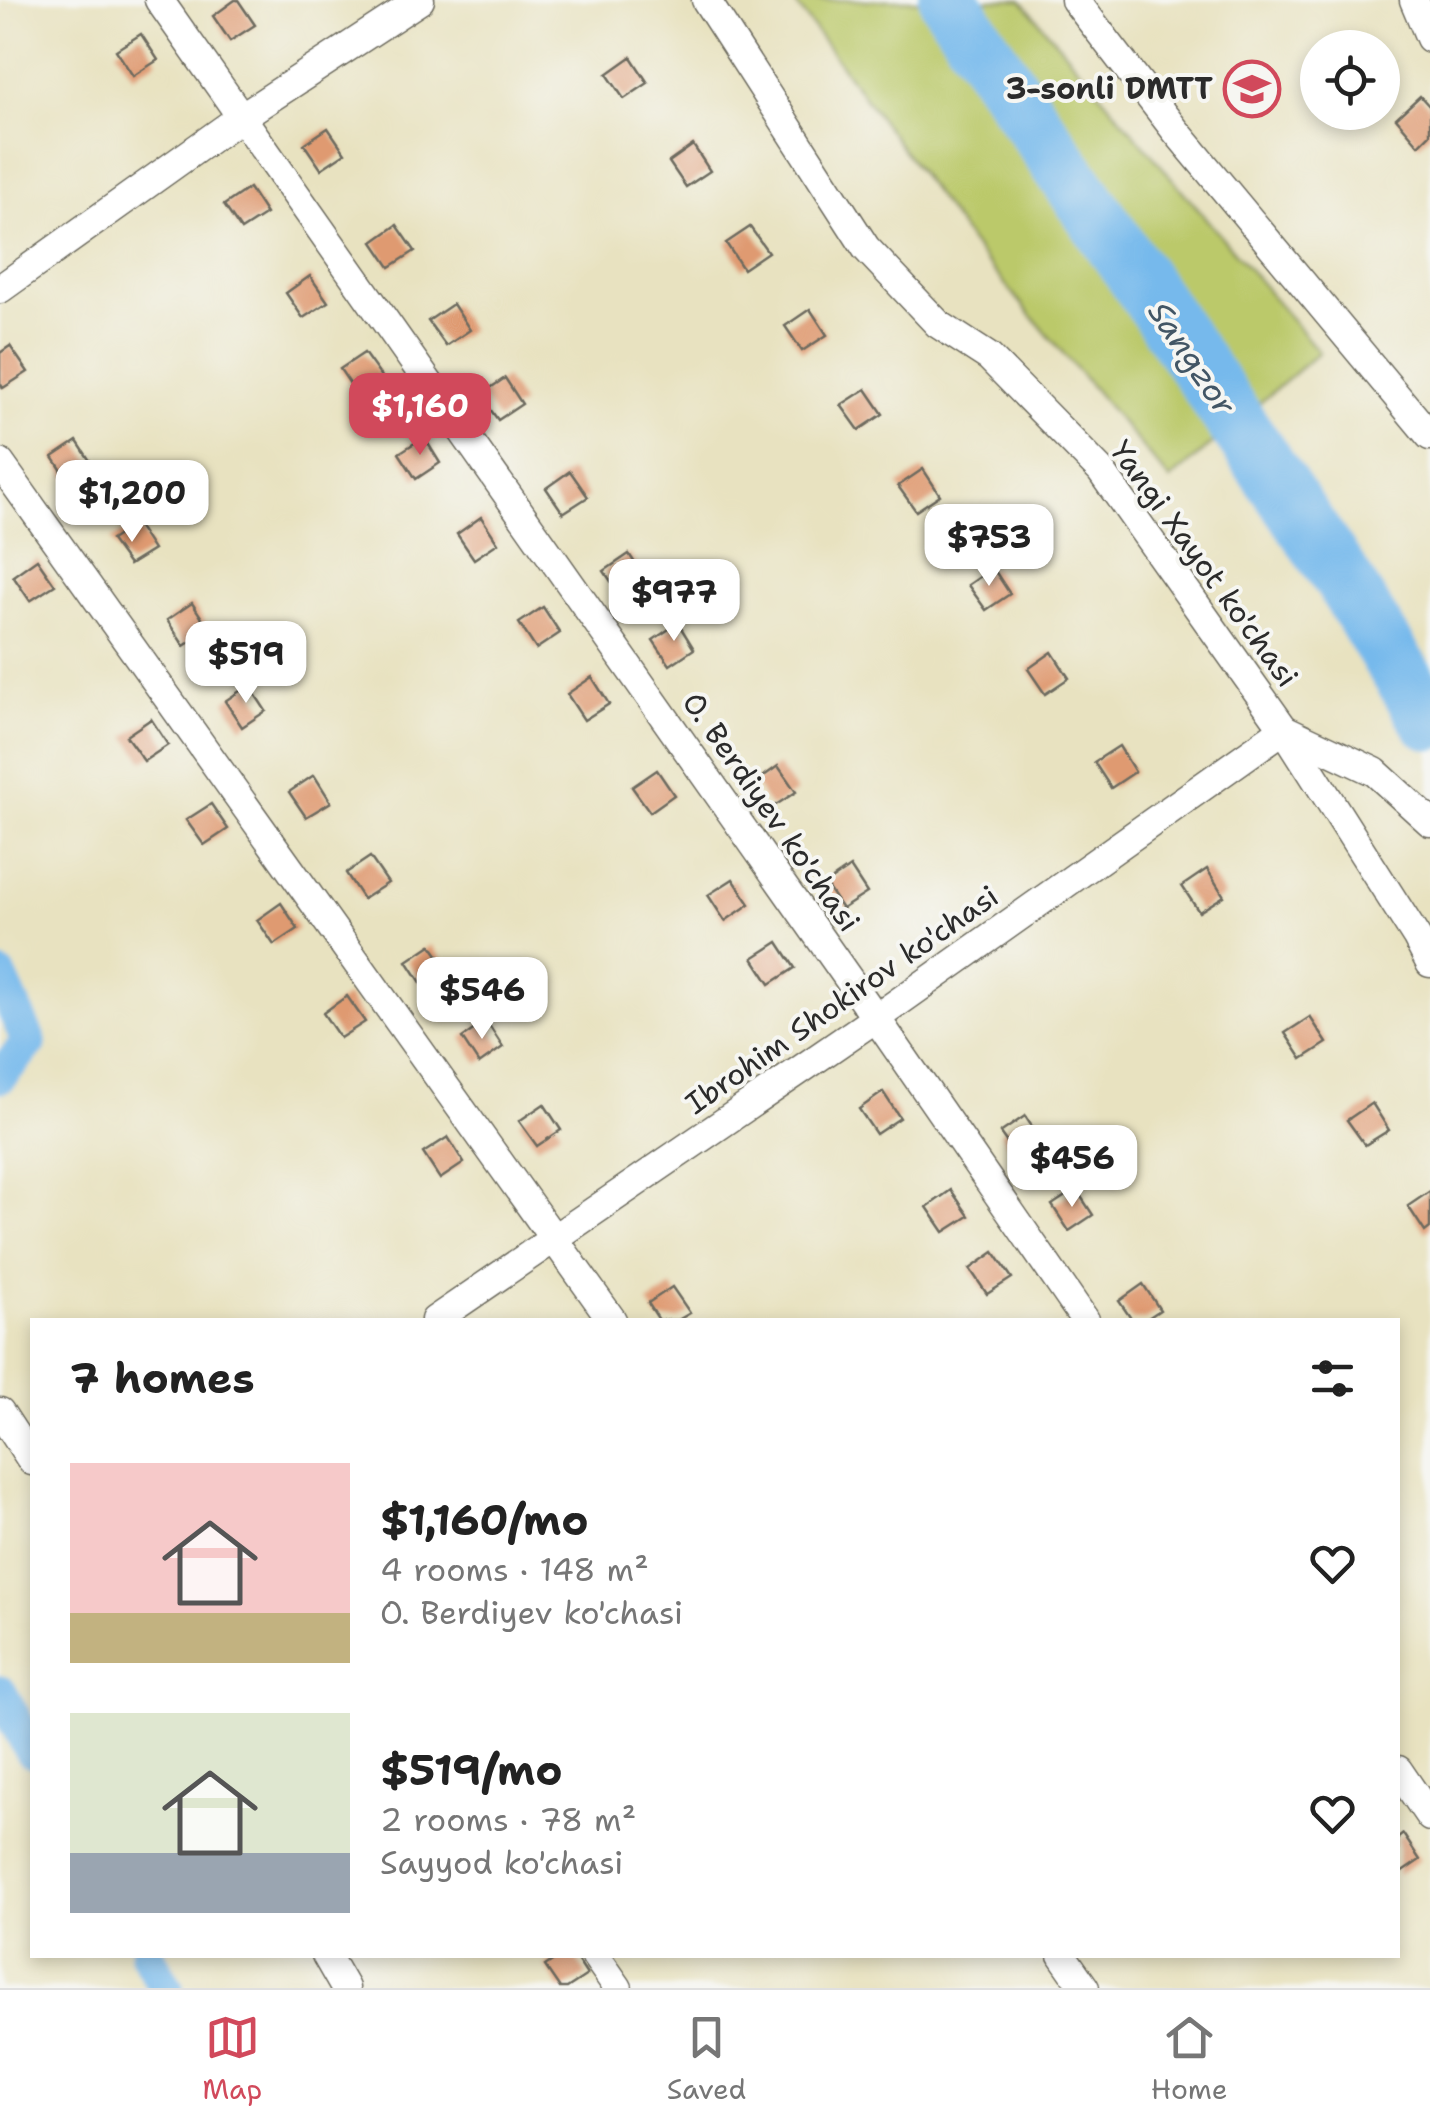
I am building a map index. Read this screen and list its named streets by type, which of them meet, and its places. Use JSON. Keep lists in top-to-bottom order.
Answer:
{
  "streets": {
    "street": ["Yangi Xayot ko'chasi", "O. Berdiyev ko'chasi", "Ibrohim Shokirov ko'chasi"]
  },
  "crossings": [
    ["Yangi Xayot ko'chasi", "Ibrohim Shokirov ko'chasi"],
    ["O. Berdiyev ko'chasi", "Ibrohim Shokirov ko'chasi"]
  ],
  "water": ["Sangzor"],
  "places": {
    "school or university": ["3-sonli DMTT"]
  },
  "page": {
    "price": [
      "$1,160",
      "$1,200",
      "$753",
      "$977",
      "$519",
      "$546",
      "$456"
    ],
    "heading": "7 homes",
    "list": [
      {
        "name": "$1,160/mo",
        "note": "4 rooms · 148 m² · O. Berdiyev ko'chasi"
      },
      {
        "name": "$519/mo",
        "note": "2 rooms · 78 m² · Sayyod ko'chasi"
      }
    ],
    "tabs": ["Map", "Saved", "Home"]
  }
}
